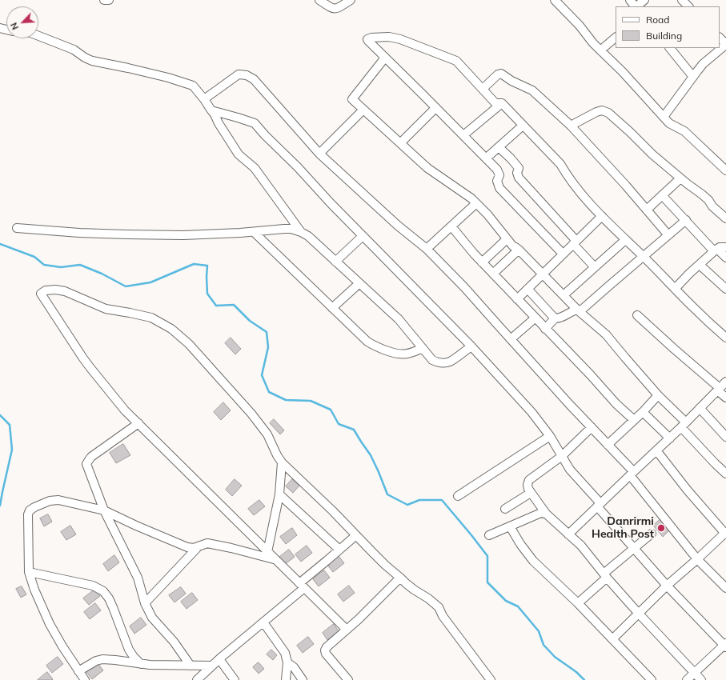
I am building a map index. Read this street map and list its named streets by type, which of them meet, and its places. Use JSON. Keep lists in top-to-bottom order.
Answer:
{
  "places": ["Danrirmi Health Post"],
  "legend": ["Road", "Building"],
  "north": "bottom left"
}
